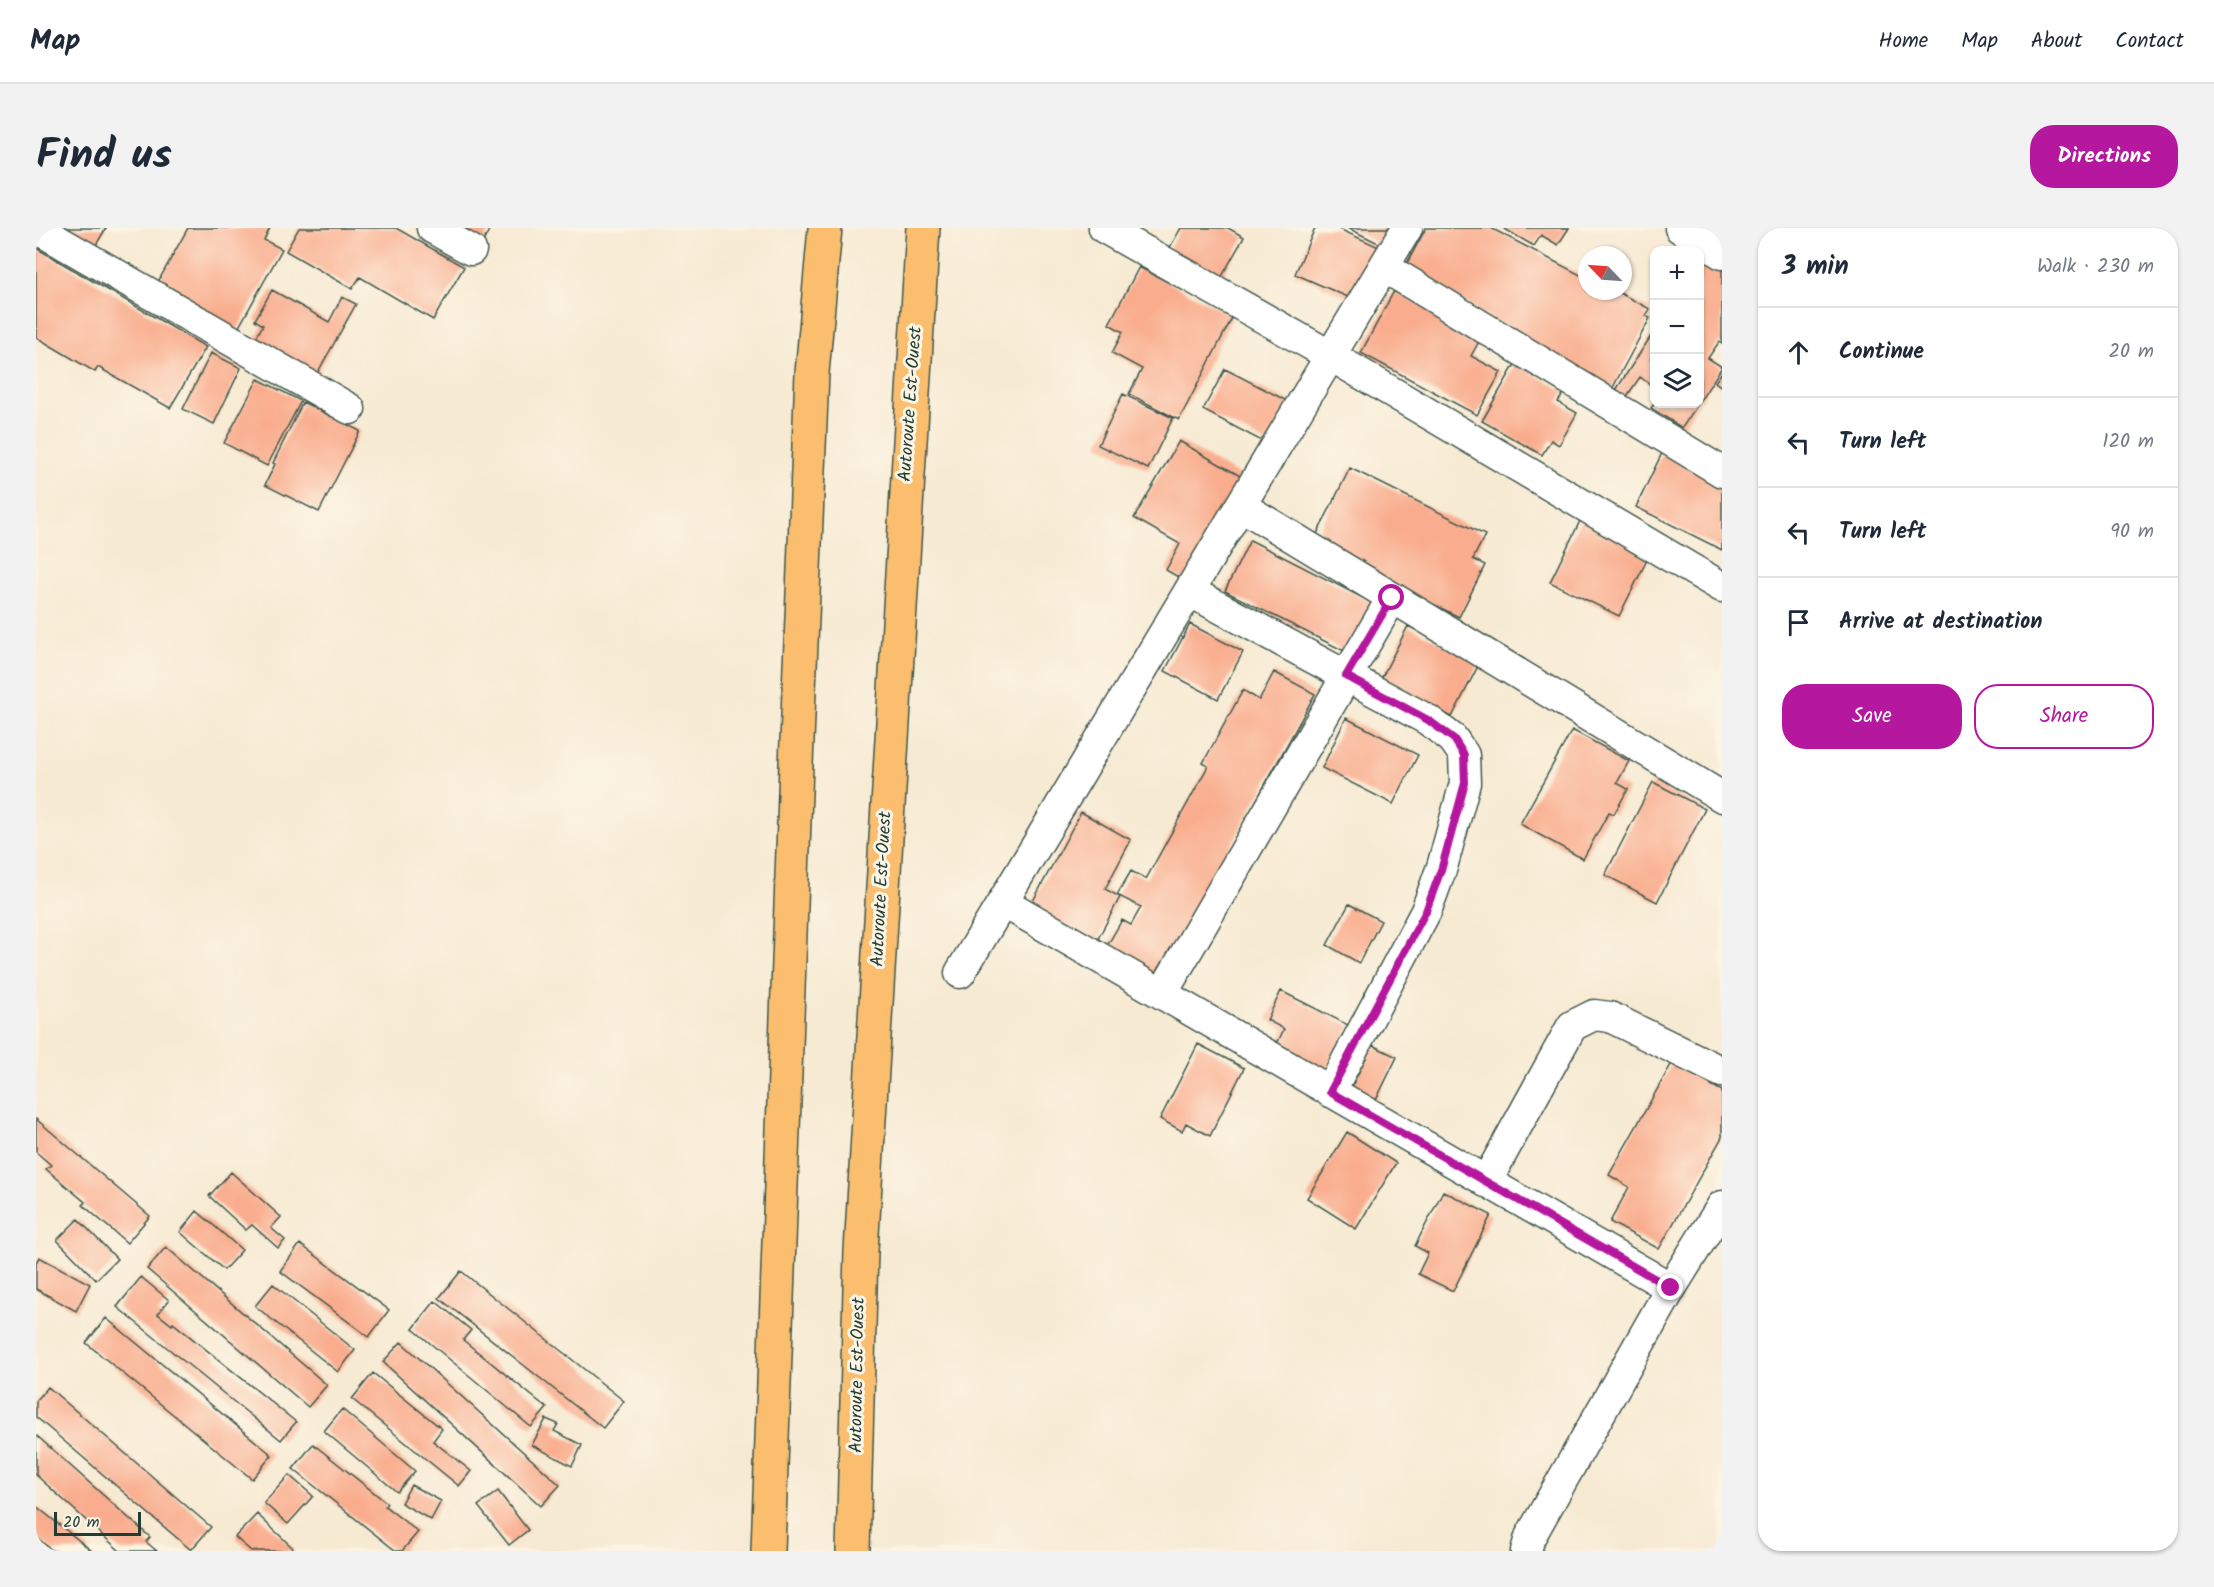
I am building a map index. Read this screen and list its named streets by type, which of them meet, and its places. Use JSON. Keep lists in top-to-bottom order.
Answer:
{
  "streets": {
    "highway": ["Autoroute Est-Ouest"]
  },
  "scale_bar": "20 m",
  "north": "top left",
  "page": {
    "header": "Map",
    "nav": [
      "Home",
      "Map",
      "About",
      "Contact"
    ],
    "title": "Find us",
    "buttons": [
      "Directions",
      ["Save", "Share"]
    ],
    "heading": ["3 min", "Walk · 230 m"],
    "map_buttons": ["+", "−"],
    "list": [
      ["Continue", "20 m"],
      ["Turn left", "120 m"],
      ["Turn left", "90 m"],
      "Arrive at destination"
    ],
    "scale": "20 m"
  }
}
